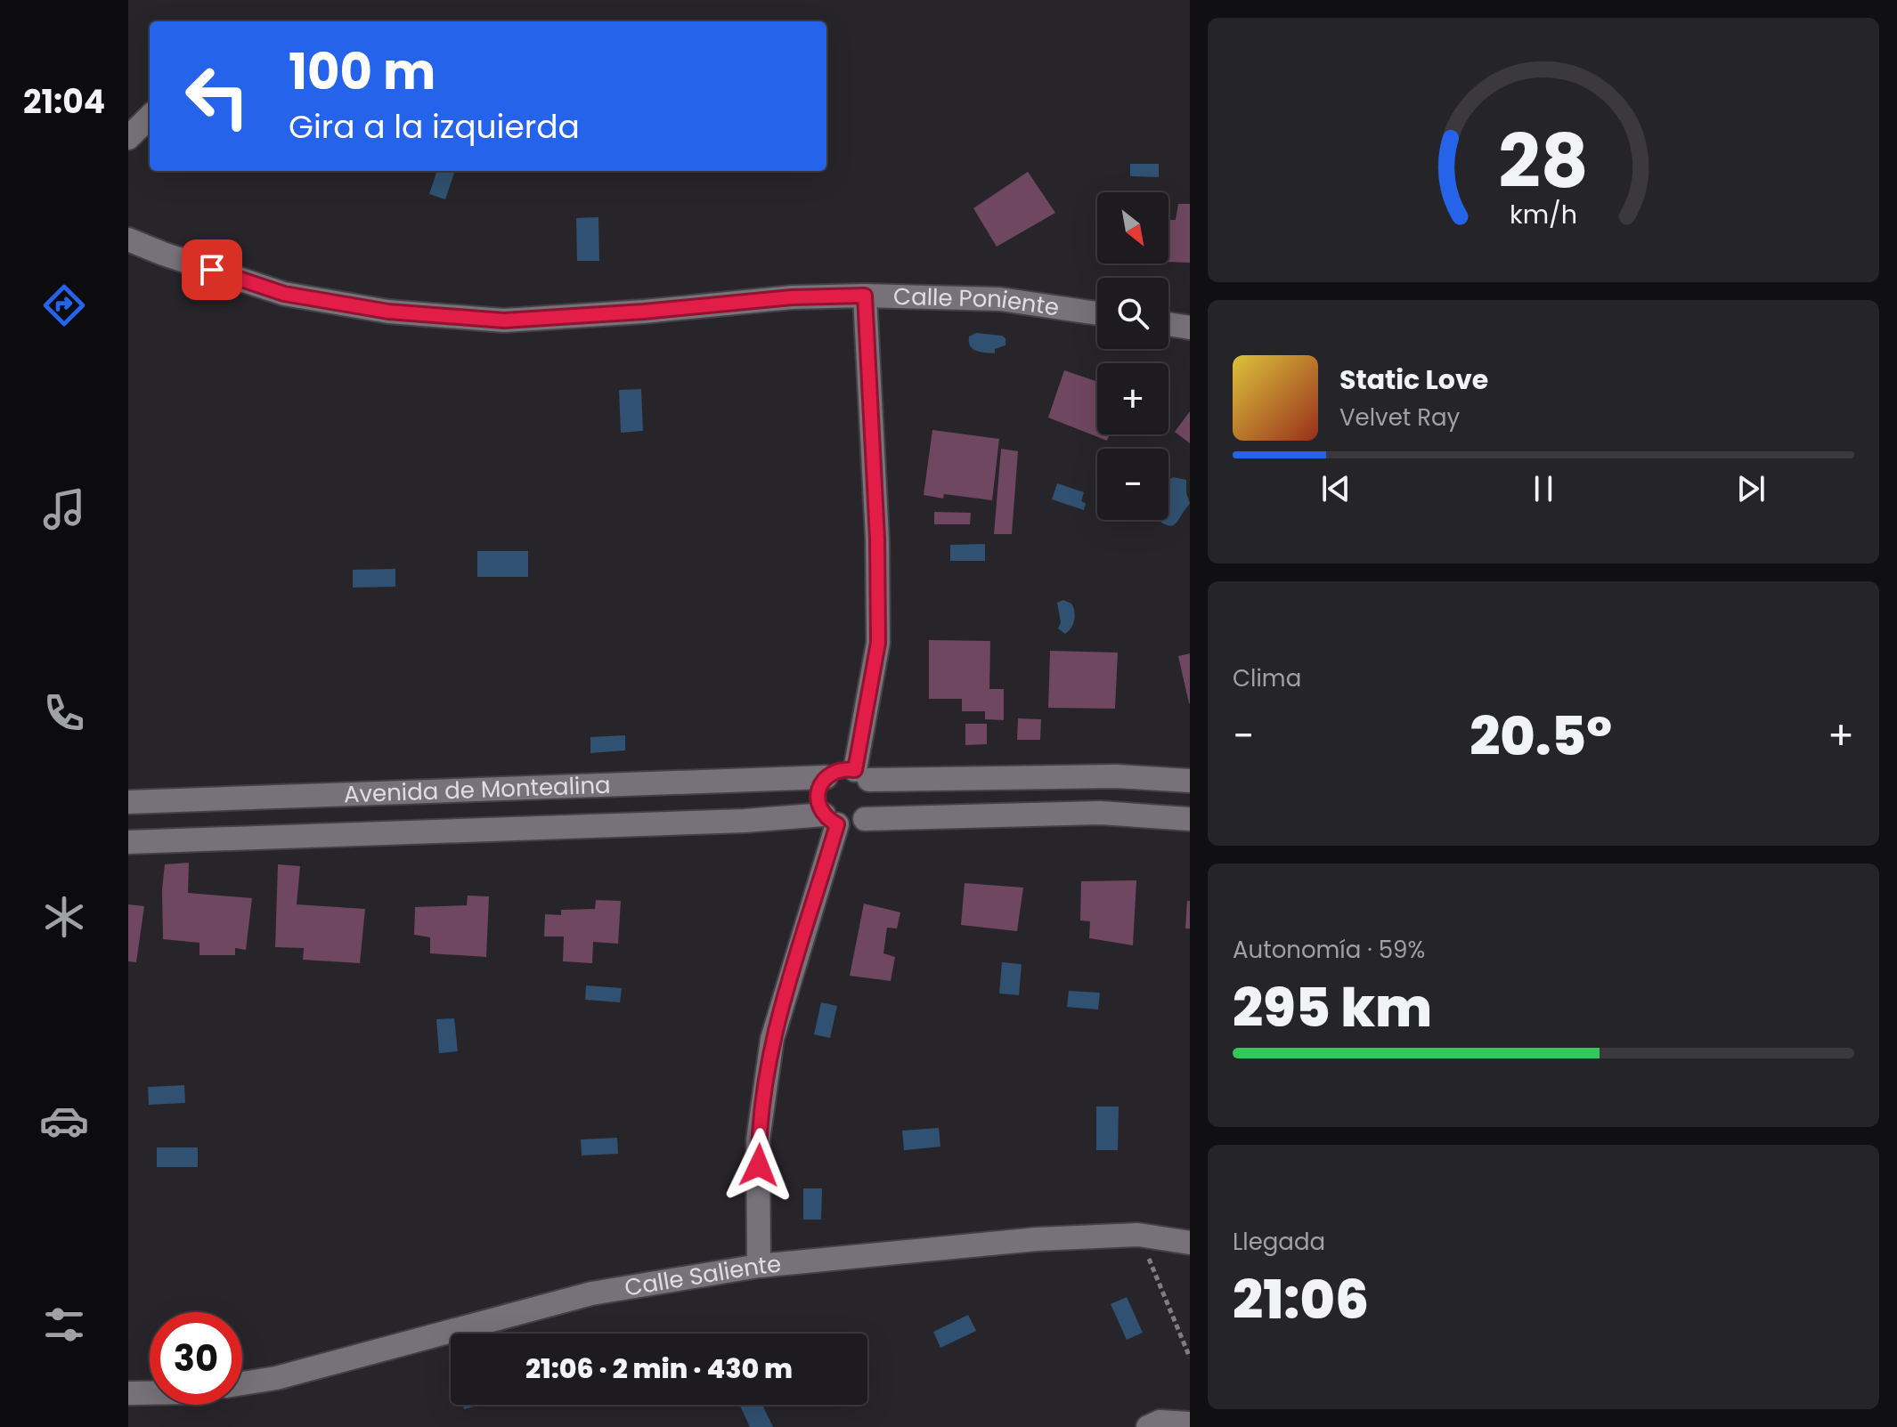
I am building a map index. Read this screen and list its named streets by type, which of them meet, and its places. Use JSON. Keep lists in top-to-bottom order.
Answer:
{
  "streets": {
    "street": ["Calle Poniente", "Avenida de Montealina", "Calle Saliente"]
  },
  "north": "bottom right",
  "page": {
    "tabs": "21:04",
    "turn": ["100 m", "Gira a la izquierda"],
    "map_buttons": ["+", "−"],
    "song": ["Static Love", "Velvet Ray"],
    "tile": [
      "Clima",
      ["Autonomía · 59%", "295 km"],
      ["Llegada", "21:06"]
    ],
    "heat": ["−", "20.5°", "+"],
    "limit": "30",
    "trip": "21:06 · 2 min · 430 m",
    "gauge": ["28", "km/h"]
  }
}
